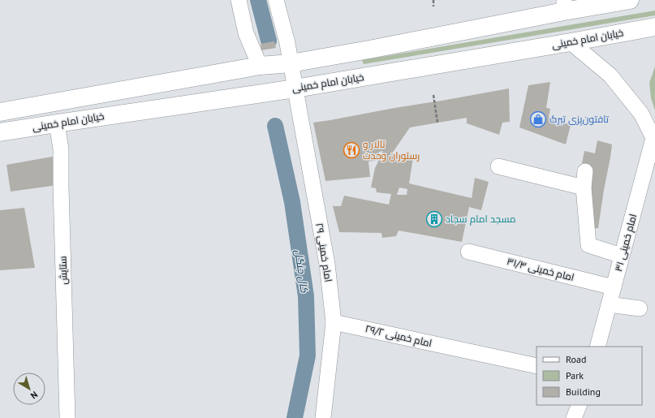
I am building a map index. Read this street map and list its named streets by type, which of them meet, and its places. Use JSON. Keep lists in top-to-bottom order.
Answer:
{
  "streets": {
    "main road": ["خیابان امام خمینی"],
    "street": [
      "امام خمینی ۳۱",
      "امام خمینی ۲۹",
      "امام خمینی ۳۱/۴",
      "ستایش",
      "امام خمینی ۲۹/۲"
    ]
  },
  "crossings": [
    ["خیابان امام خمینی", "امام خمینی ۲۹"],
    ["خیابان امام خمینی", "ستایش"],
    ["امام خمینی ۳۱", "امام خمینی ۳۱/۴"],
    ["امام خمینی ۲۹", "امام خمینی ۲۹/۲"]
  ],
  "water": ["کال جنگل"],
  "places": {
    "shop": ["تافتون‌پزی تبرک"],
    "restaurant": ["تالار و رستوران وحدت"],
    "building": ["مسجد امام سجاد"]
  },
  "legend": ["Road", "Park", "Building"],
  "north": "bottom right"
}
